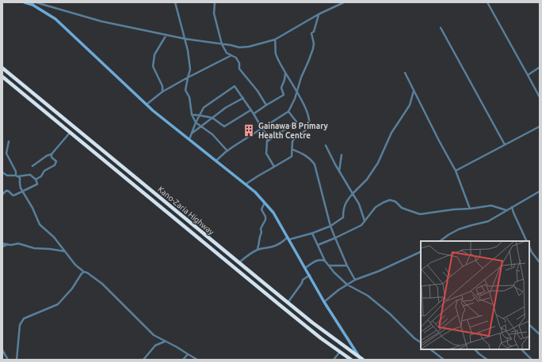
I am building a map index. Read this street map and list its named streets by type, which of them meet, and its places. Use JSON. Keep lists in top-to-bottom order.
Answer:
{
  "streets": {
    "highway": ["Kano-Zaria Highway"]
  },
  "places": {
    "building": ["Gainawa B Primary Health Centre"]
  }
}
